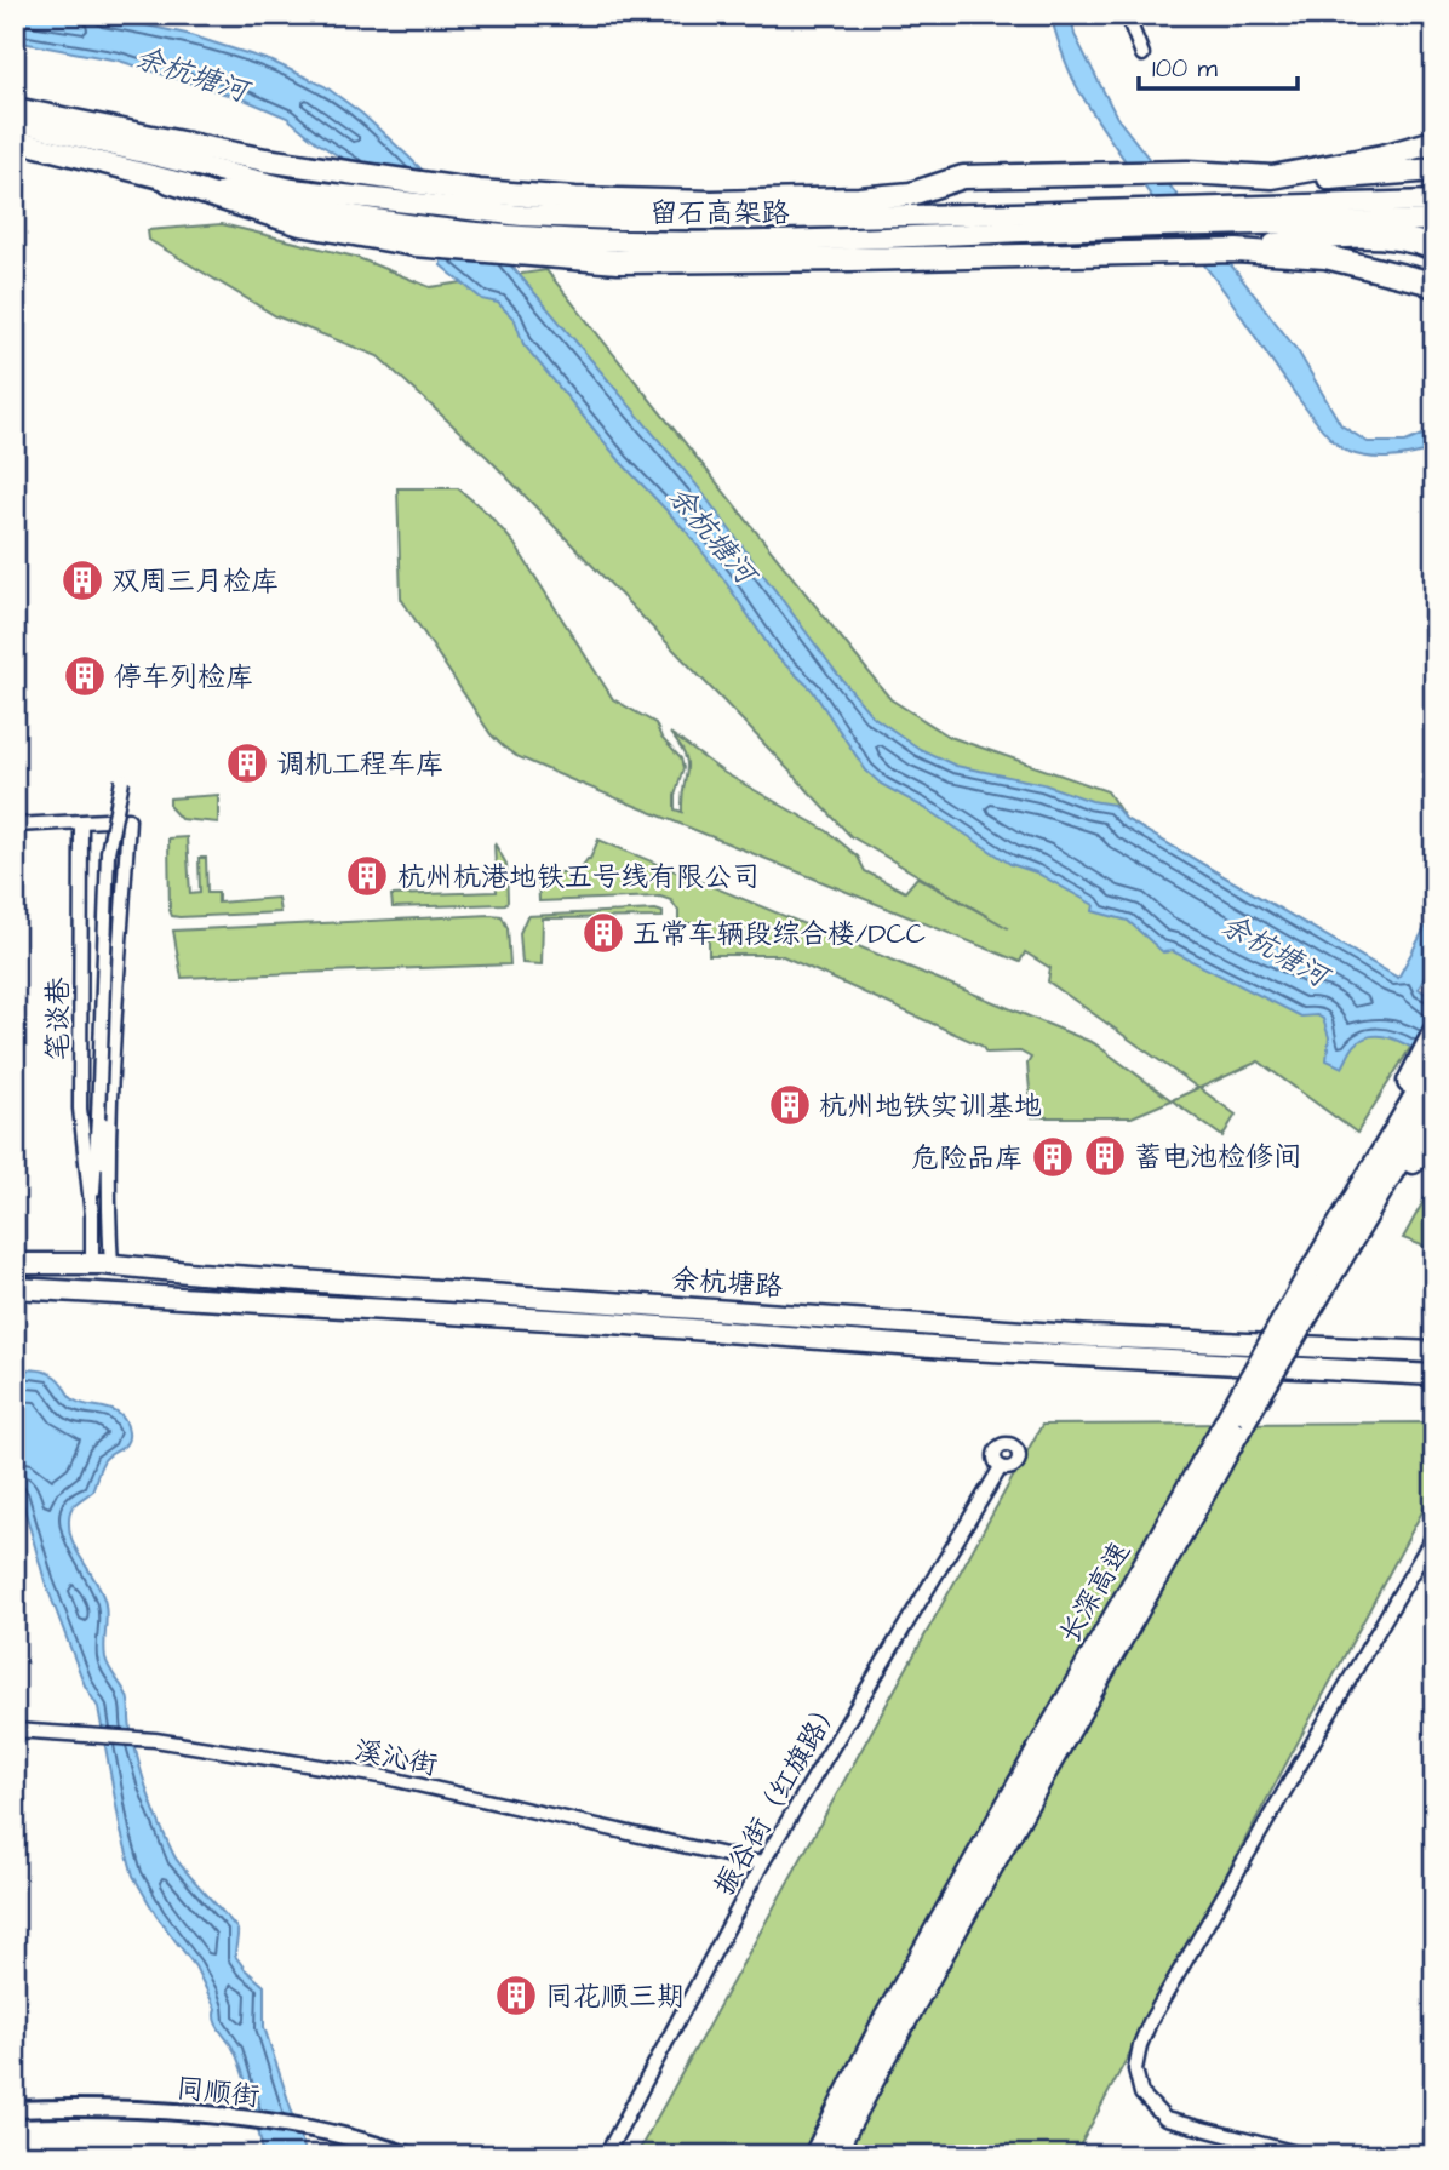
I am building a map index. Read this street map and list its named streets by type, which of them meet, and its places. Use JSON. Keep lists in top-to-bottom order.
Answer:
{
  "streets": {
    "highway": ["长深高速"],
    "main road": ["留石高架路", "余杭塘路"],
    "street": [
      "笔谈巷",
      "溪沁街",
      "振谷街（红旗路）",
      "同顺街"
    ]
  },
  "crossings": [
    ["笔谈巷", "余杭塘路"],
    ["溪沁街", "振谷街（红旗路）"]
  ],
  "water": ["余杭塘河"],
  "places": {
    "building": [
      "双周三月检库",
      "停车列检库",
      "调机工程车库",
      "杭州杭港地铁五号线有限公司",
      "五常车辆段综合楼/DCC",
      "杭州地铁实训基地",
      "蓄电池检修间",
      "危险品库",
      "同花顺三期"
    ]
  },
  "scale_bar": "100 m"
}
